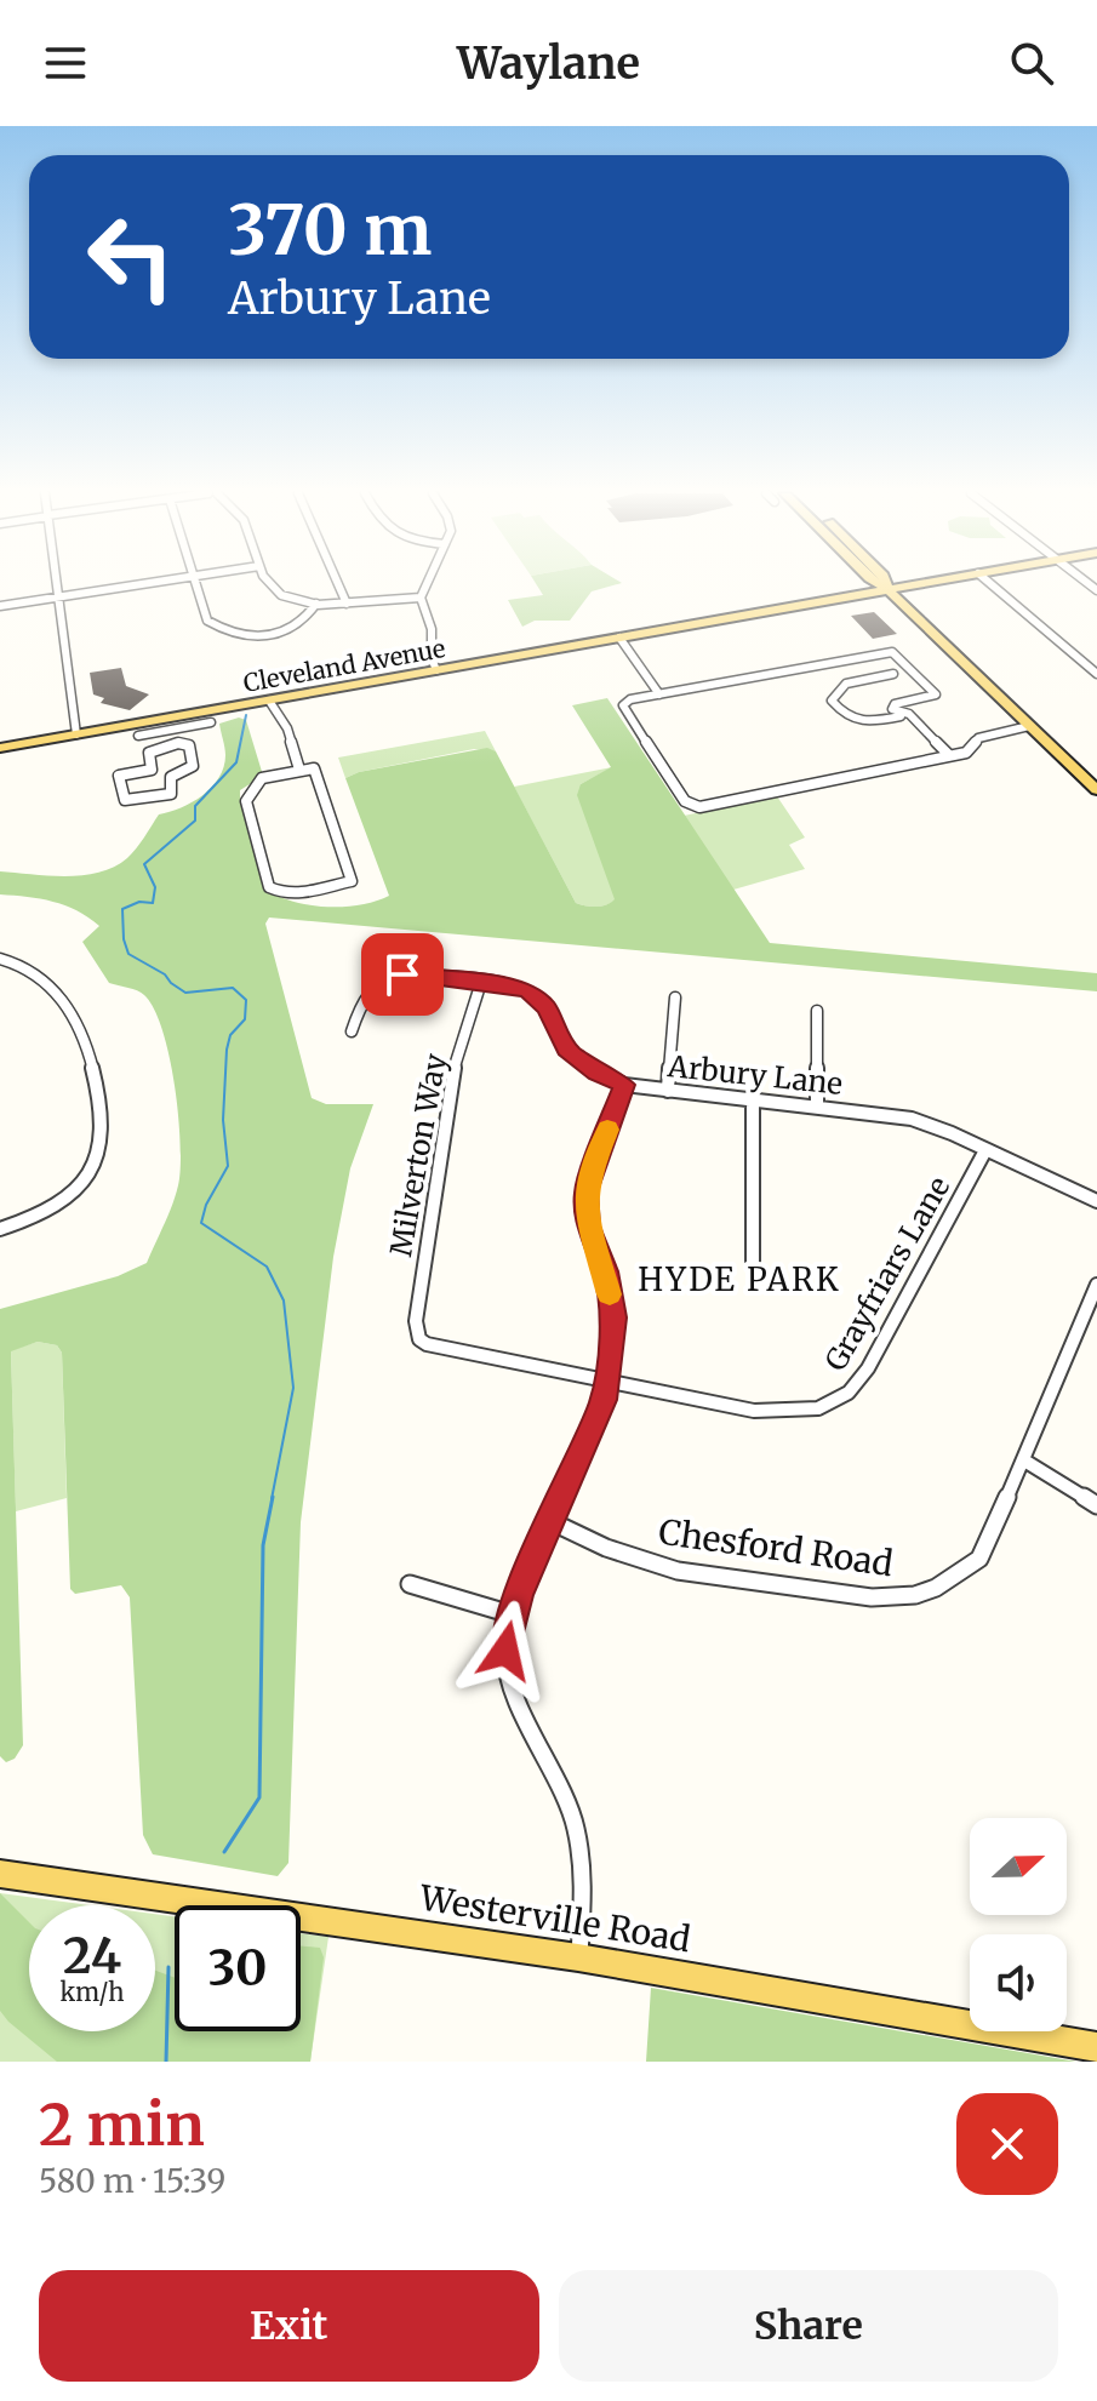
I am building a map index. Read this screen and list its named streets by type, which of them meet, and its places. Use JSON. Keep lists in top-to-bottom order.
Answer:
{
  "streets": {
    "main road": ["Cleveland Avenue", "Westerville Road"],
    "street": [
      "Arbury Lane",
      "Milverton Way",
      "Grayfriars Lane",
      "Chesford Road"
    ]
  },
  "crossings": [
    ["Arbury Lane", "Milverton Way"],
    ["Arbury Lane", "Grayfriars Lane"],
    ["Milverton Way", "Grayfriars Lane"]
  ],
  "districts": ["HYDE PARK"],
  "north": "right",
  "page": {
    "header": "Waylane",
    "turn": ["370 m", "Arbury Lane"],
    "speed": "24 km/h",
    "limit": "30",
    "heading": ["2 min", "580 m · 15:39"],
    "buttons": ["Exit", "Share"]
  }
}
